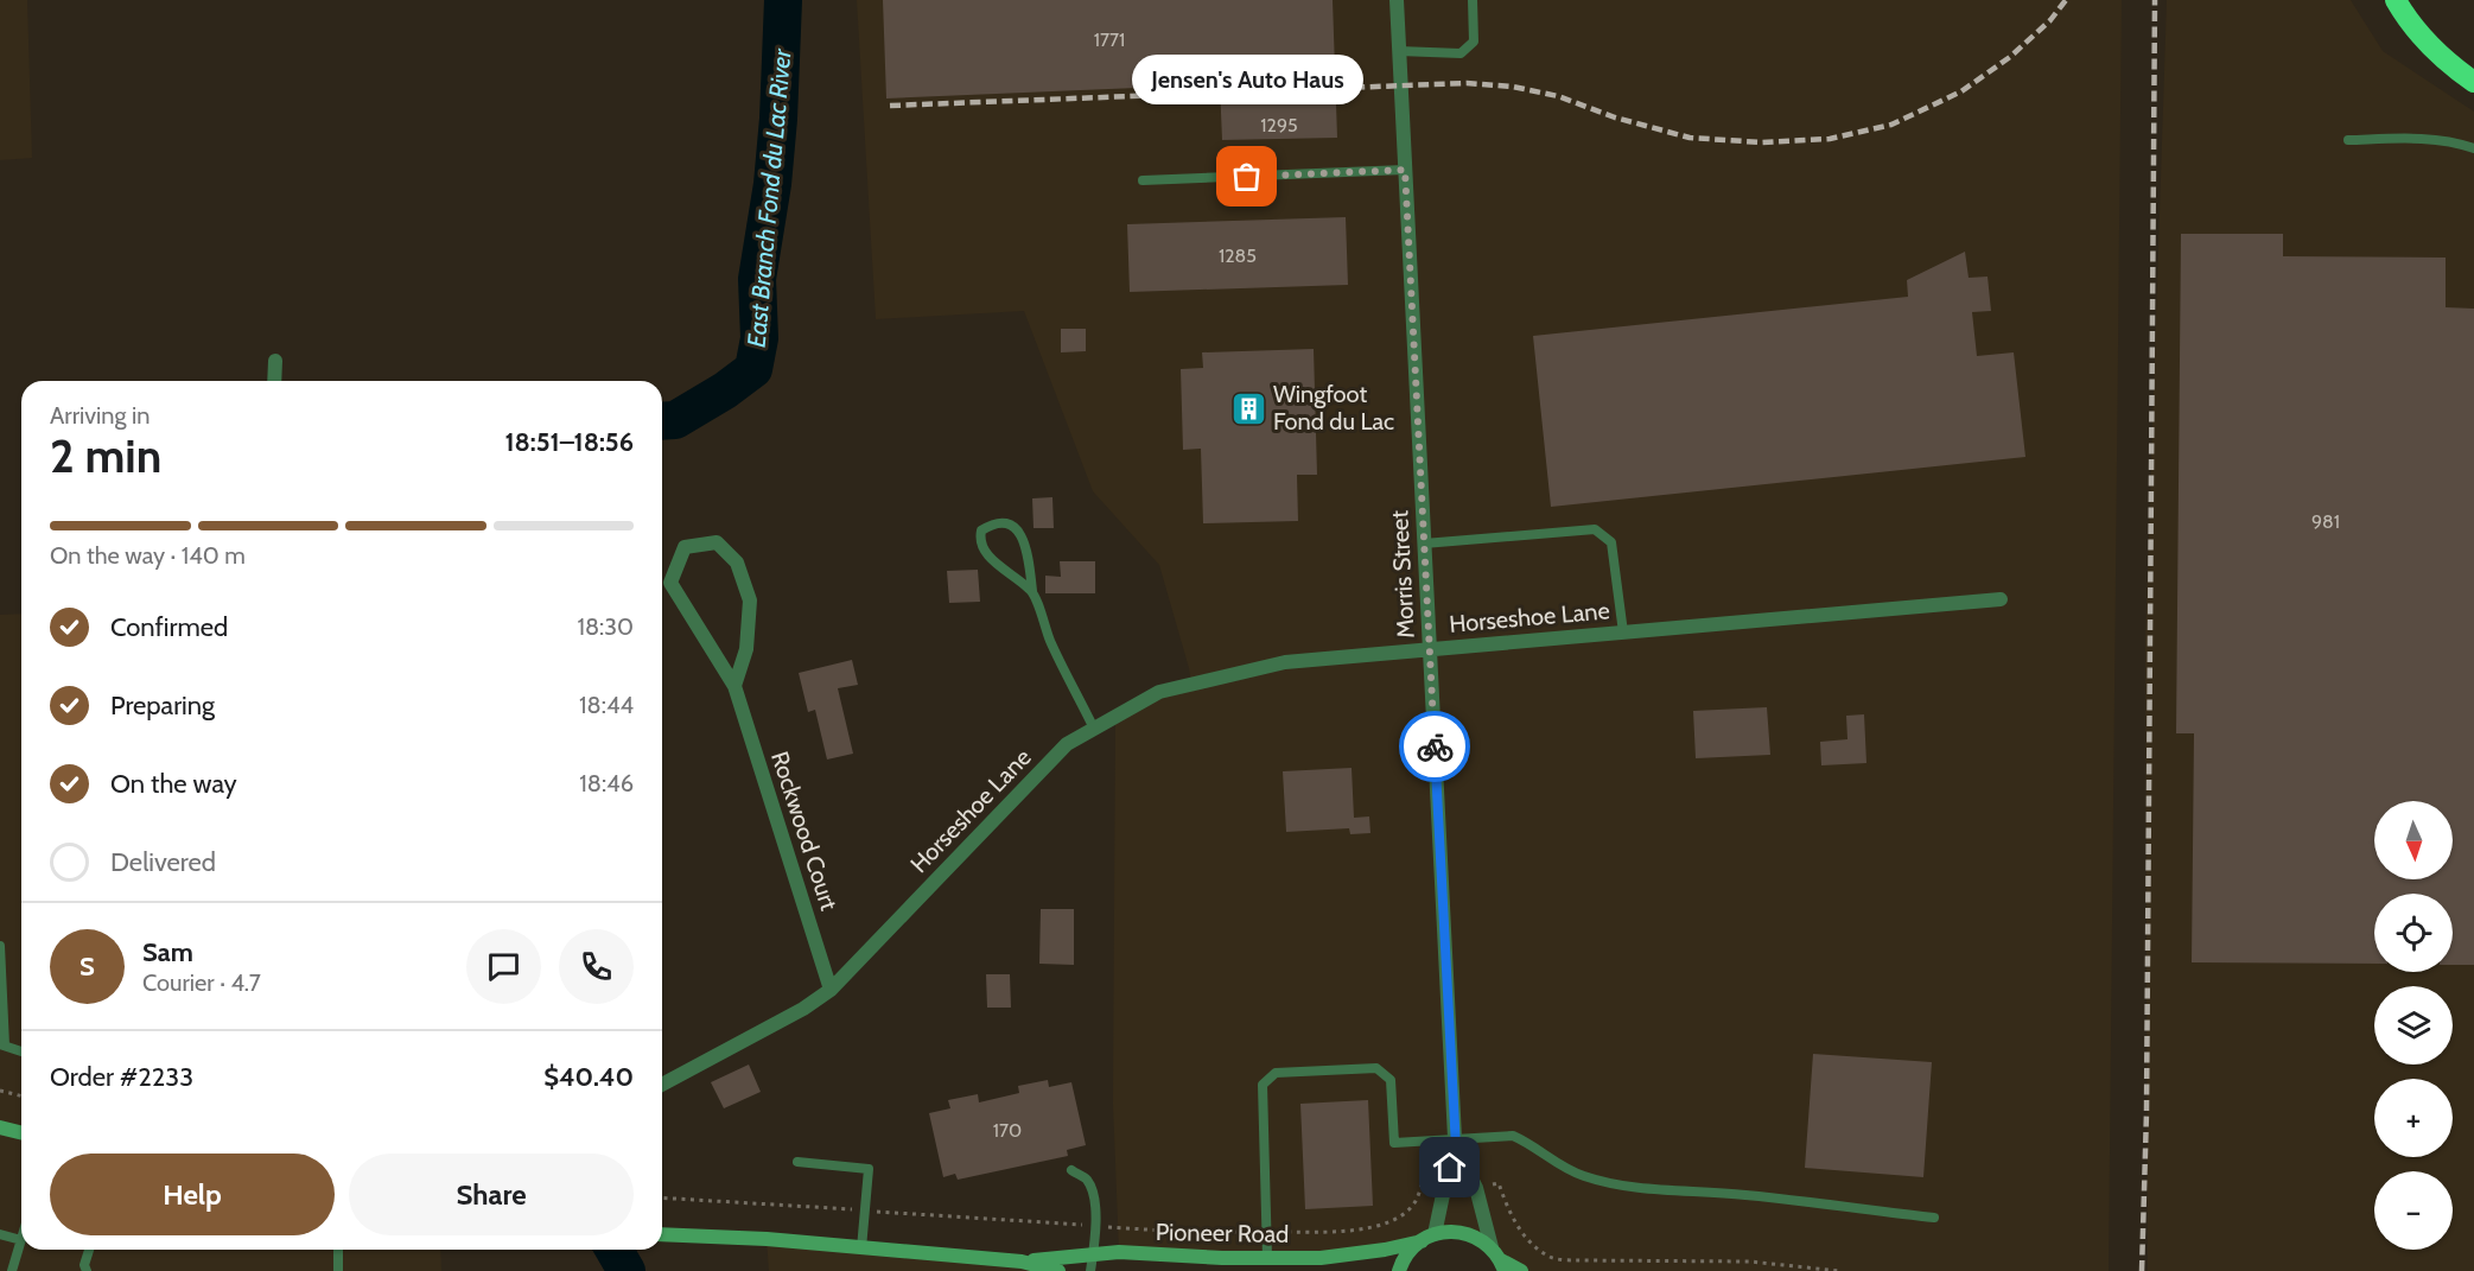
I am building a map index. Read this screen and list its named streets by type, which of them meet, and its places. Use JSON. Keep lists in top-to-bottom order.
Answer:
{
  "streets": {
    "main road": ["Pioneer Road"],
    "street": ["Morris Street", "Horseshoe Lane", "Rockwood Court"]
  },
  "crossings": [
    ["Morris Street", "Horseshoe Lane"],
    ["Morris Street", "Pioneer Road"],
    ["Horseshoe Lane", "Rockwood Court"]
  ],
  "water": ["East Branch Fond du Lac River"],
  "places": {
    "other": ["Jensen's Auto Haus"],
    "building": ["Wingfoot Fond du Lac"]
  },
  "house_numbers": [
    "1771",
    "1295",
    "1285",
    "981",
    "170"
  ],
  "north": "bottom",
  "page": {
    "bubble": "Jensen's Auto Haus",
    "heading": ["2 min", "Arriving in", "18:51–18:56"],
    "panel": [
      "Sam",
      "Courier · 4.7",
      "Order #2233",
      "$40.40"
    ],
    "bar": "On the way · 140 m",
    "list": [
      ["Confirmed", "18:30"],
      ["Preparing", "18:44"],
      ["On the way", "18:46"],
      "Delivered"
    ],
    "map_buttons": ["+", "−"],
    "round": "S",
    "buttons": ["Help", "Share"]
  }
}
